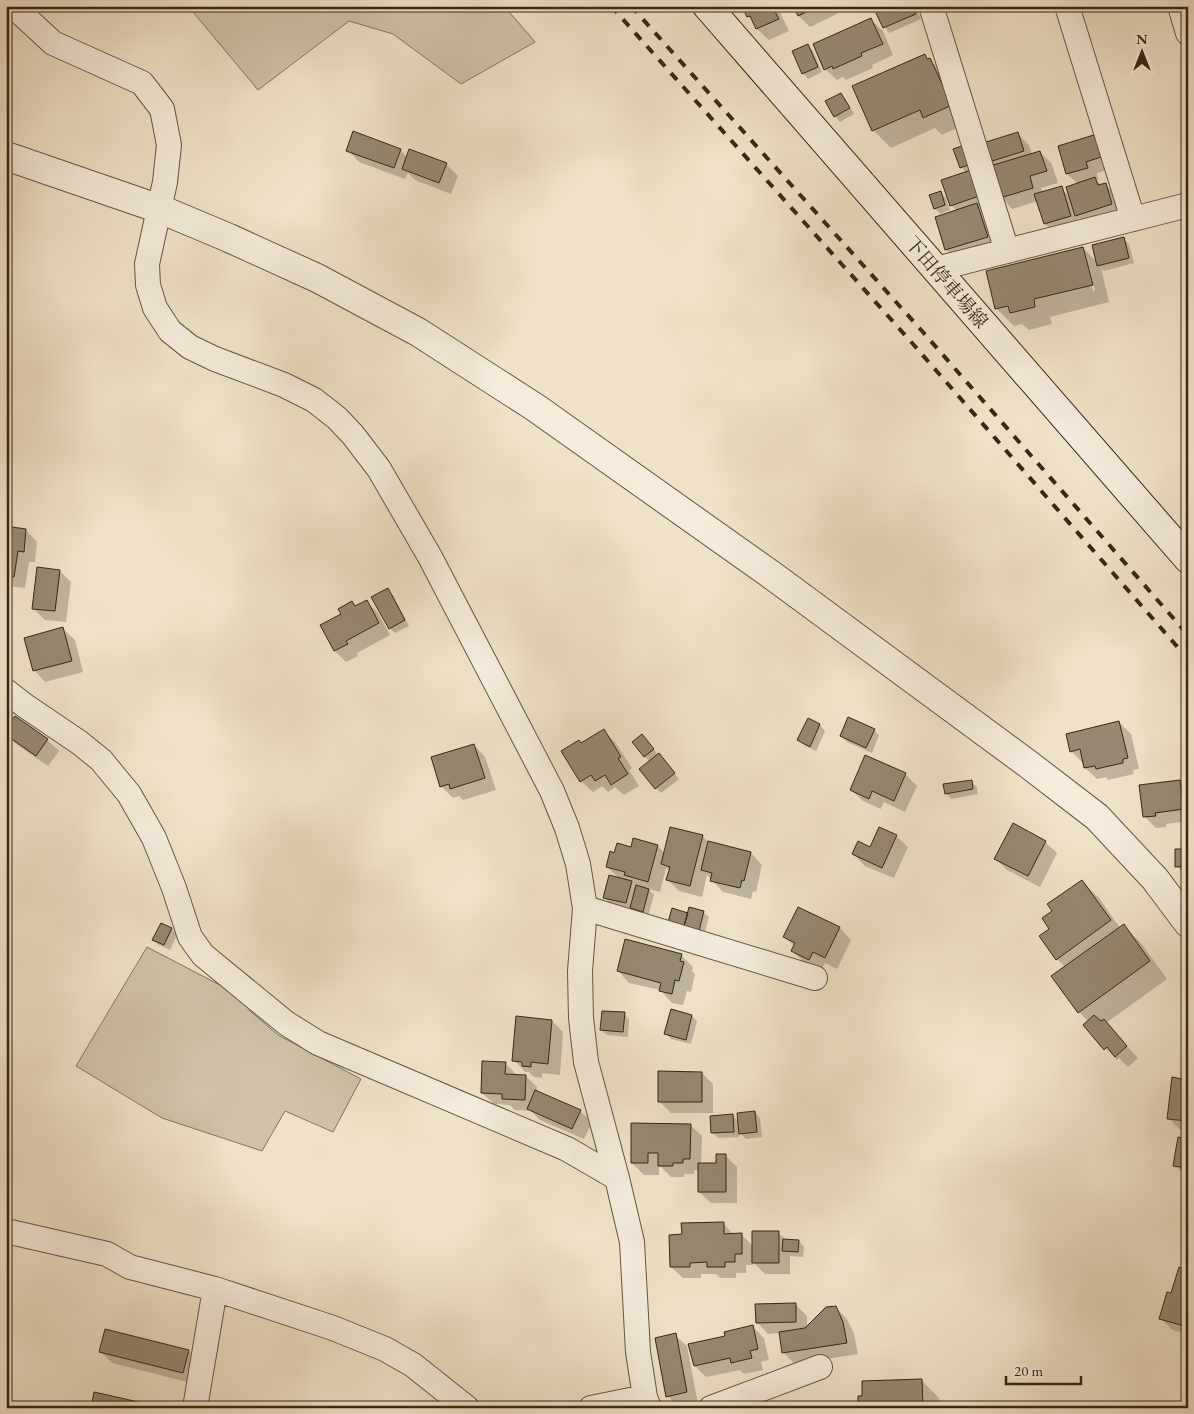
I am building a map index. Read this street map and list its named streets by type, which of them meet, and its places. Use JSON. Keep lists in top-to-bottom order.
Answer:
{
  "streets": {
    "street": ["下田停車場線"]
  },
  "scale_bar": "20 m",
  "north": "top"
}
